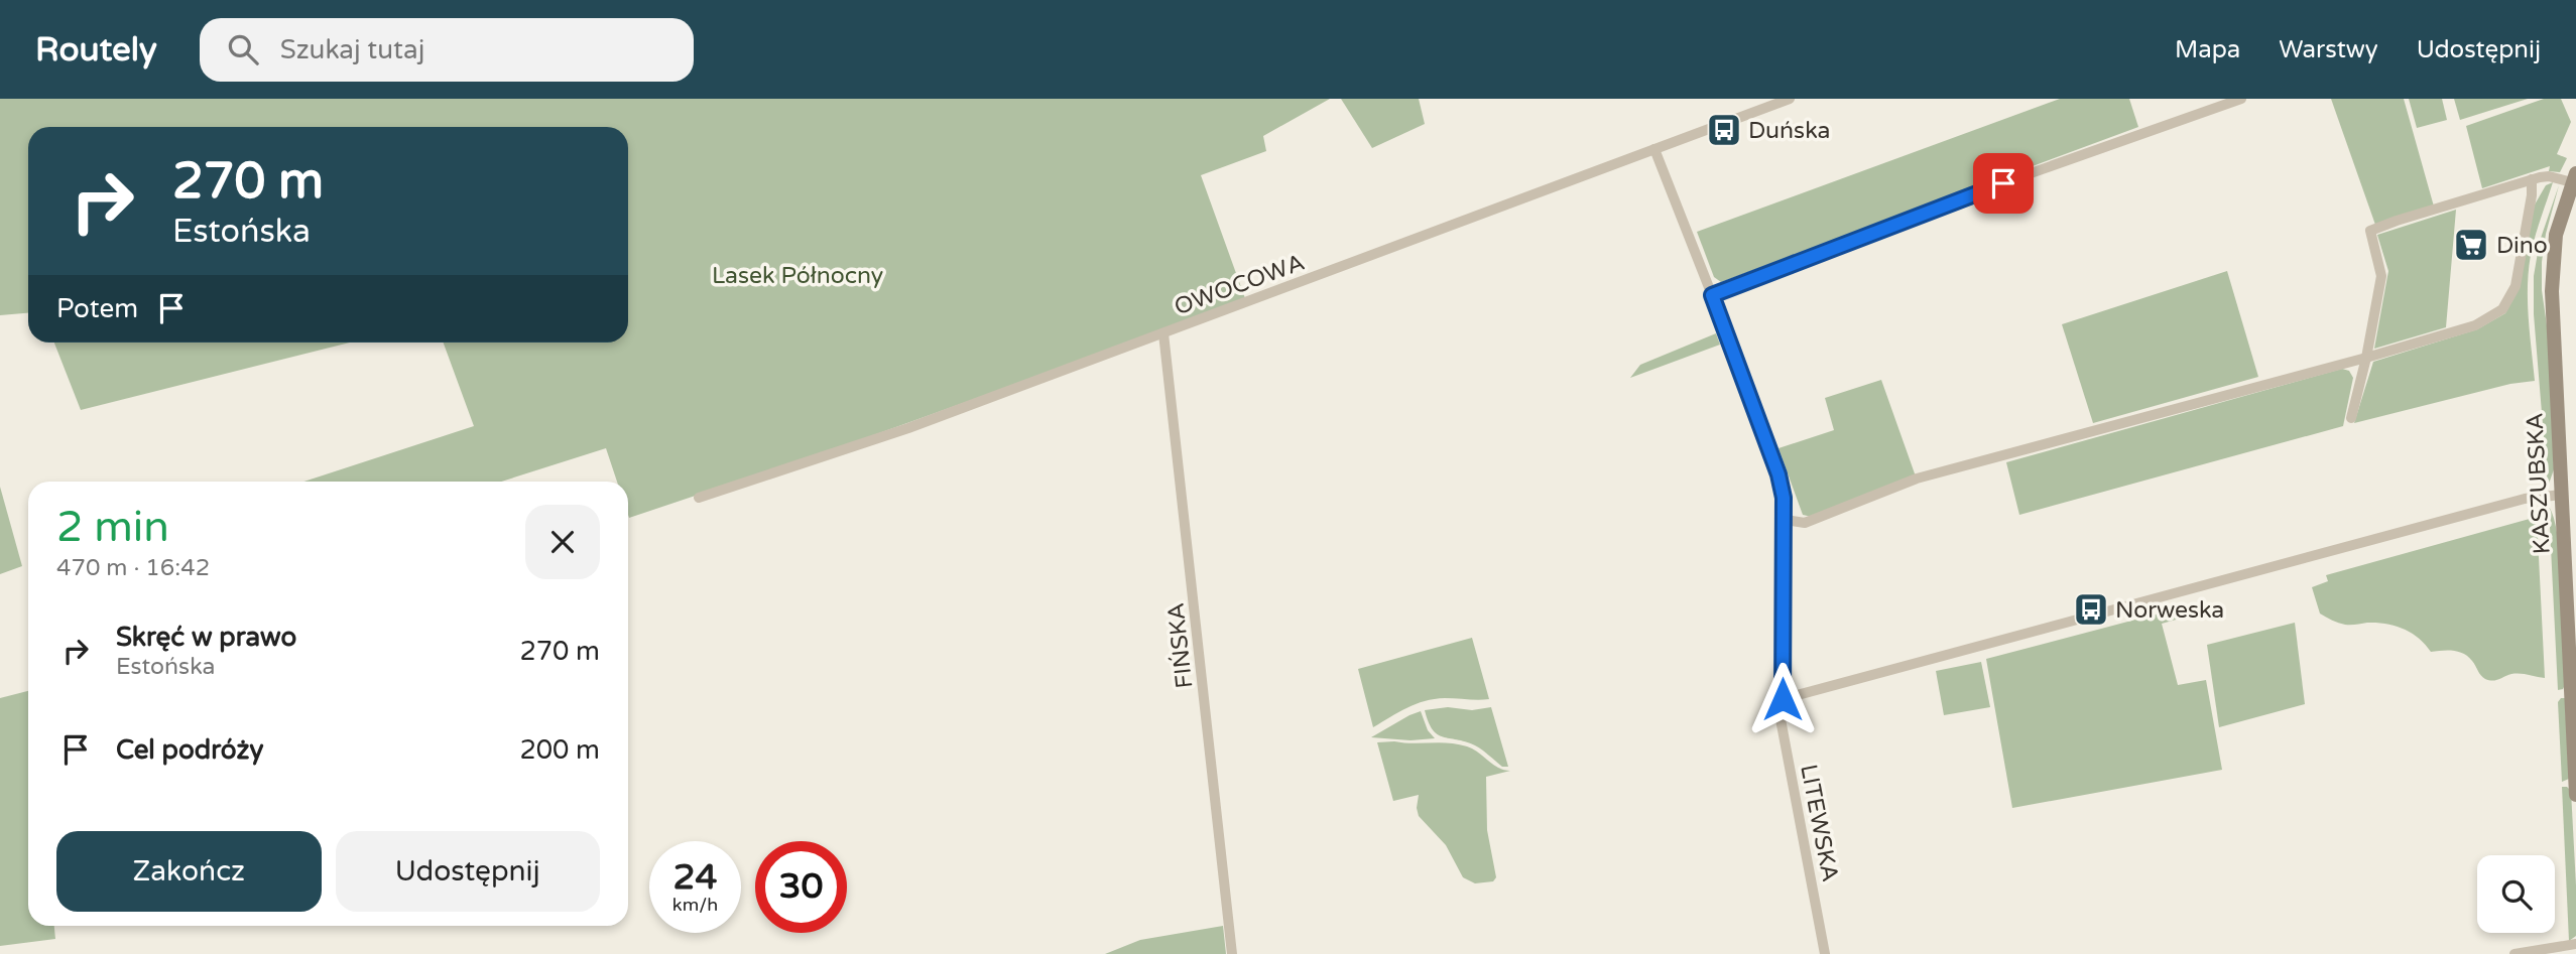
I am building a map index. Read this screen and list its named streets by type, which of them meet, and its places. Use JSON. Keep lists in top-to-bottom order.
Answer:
{
  "streets": {
    "main road": ["KASZUBSKA"],
    "street": ["OWOCOWA", "FIŃSKA", "LITEWSKA"]
  },
  "crossings": [
    ["OWOCOWA", "FIŃSKA"]
  ],
  "parks": ["Lasek Północny"],
  "places": {
    "bus stop": ["Duńska", "Norweska"],
    "supermarket": ["Dino"]
  },
  "page": {
    "header": "Routely",
    "search": "Szukaj tutaj",
    "nav": ["Mapa", "Warstwy", "Udostępnij"],
    "turn": ["270 m", "Estońska"],
    "then": "Potem",
    "heading": ["2 min", "470 m · 16:42"],
    "list": [
      {
        "name": "Skręć w prawo",
        "note": "Estońska",
        "value": "270 m"
      },
      {
        "name": "Cel podróży",
        "value": "200 m"
      }
    ],
    "buttons": ["Zakończ", "Udostępnij"],
    "speed": "24 km/h",
    "limit": "30"
  }
}
